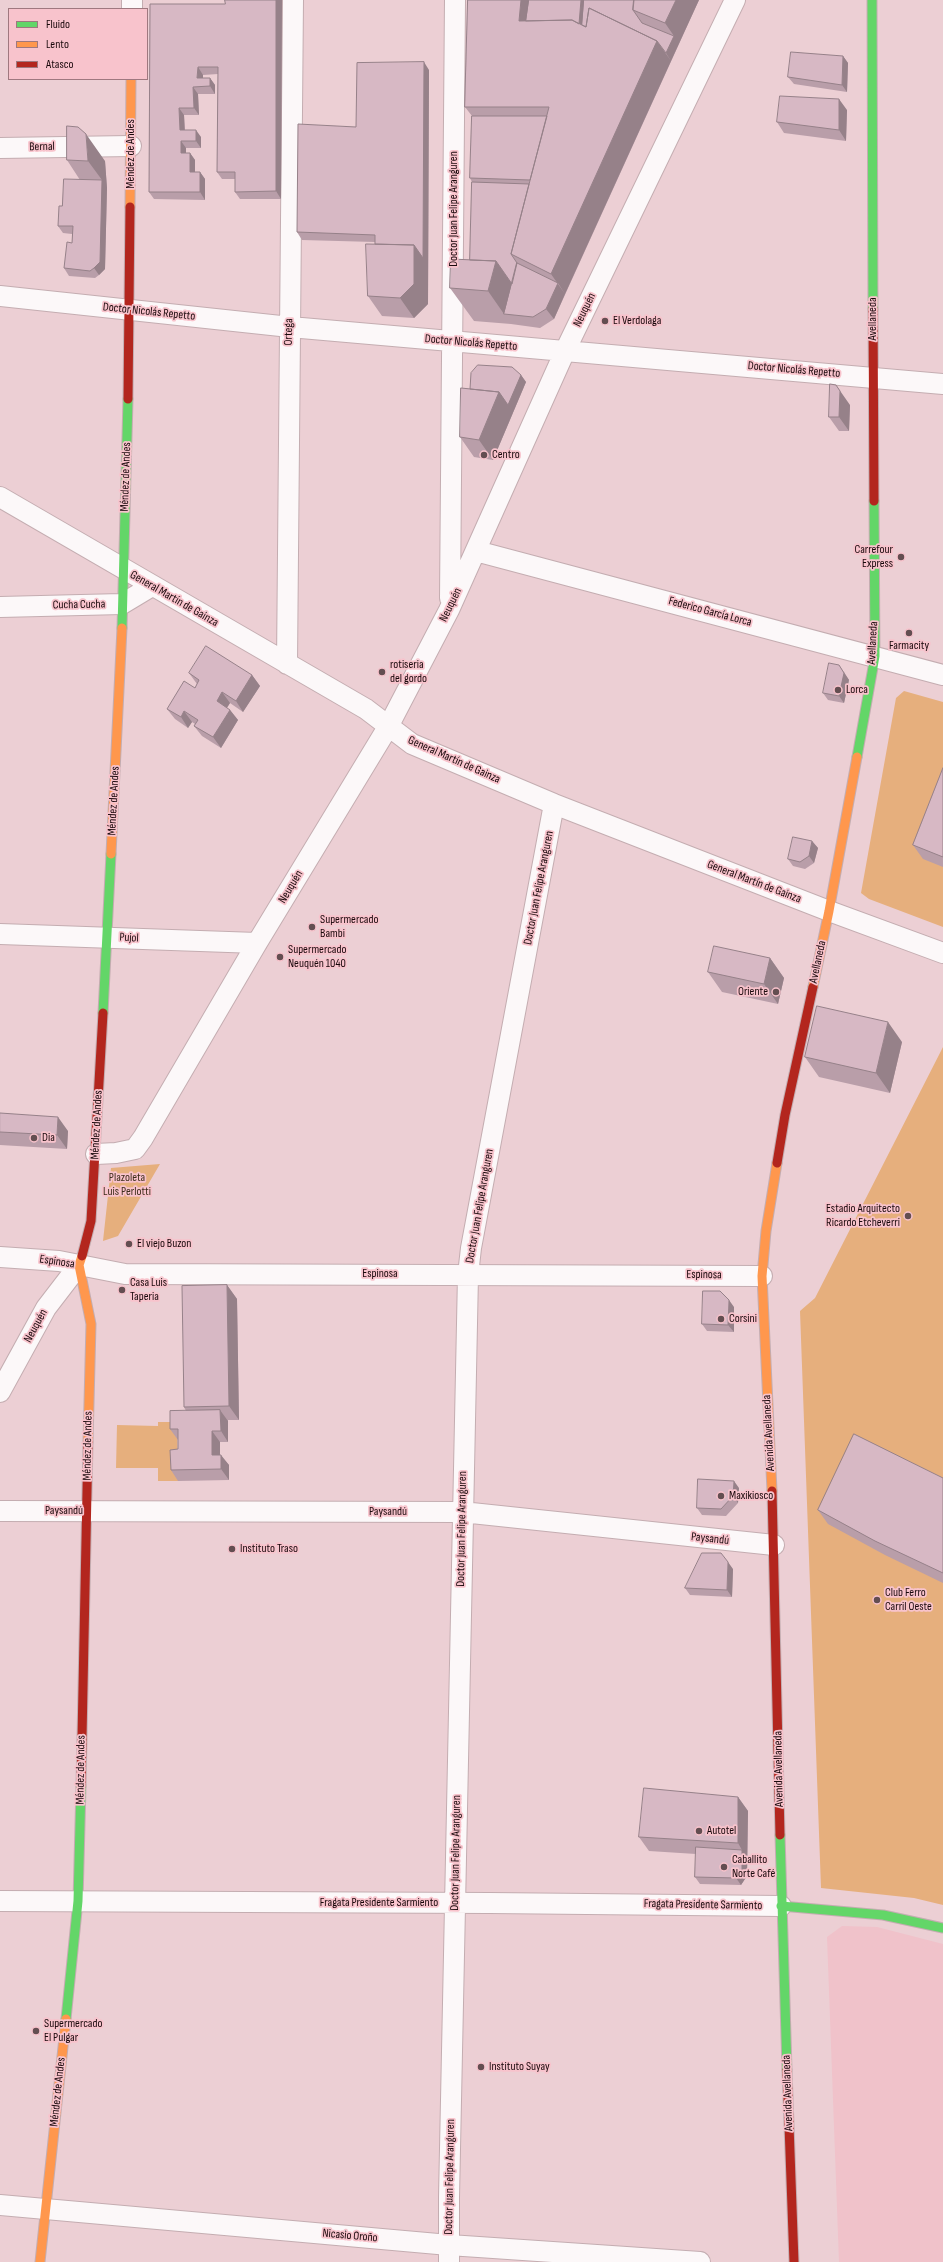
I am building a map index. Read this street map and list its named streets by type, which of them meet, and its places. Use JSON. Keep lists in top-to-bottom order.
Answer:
{
  "streets": {
    "street": [
      "Bernal",
      "Méndez de Andes",
      "Doctor Juan Felipe Aranguren",
      "Neuquén",
      "Doctor Nicolás Repetto",
      "Avellaneda",
      "Ortega",
      "General Martín de Gainza",
      "Cucha Cucha",
      "Federico García Lorca",
      "Pujol",
      "Espinosa",
      "Avenida Avellaneda",
      "Paysandú",
      "Fragata Presidente Sarmiento",
      "Nicasio Oroño"
    ]
  },
  "crossings": [
    ["Bernal", "Méndez de Andes"],
    ["Méndez de Andes", "Neuquén"],
    ["Méndez de Andes", "Doctor Nicolás Repetto"],
    ["Méndez de Andes", "General Martín de Gainza"],
    ["Méndez de Andes", "Cucha Cucha"],
    ["Méndez de Andes", "Pujol"],
    ["Méndez de Andes", "Espinosa"],
    ["Méndez de Andes", "Paysandú"],
    ["Méndez de Andes", "Fragata Presidente Sarmiento"],
    ["Méndez de Andes", "Nicasio Oroño"],
    ["Doctor Juan Felipe Aranguren", "Neuquén"],
    ["Doctor Juan Felipe Aranguren", "Doctor Nicolás Repetto"],
    ["Doctor Juan Felipe Aranguren", "General Martín de Gainza"],
    ["Doctor Juan Felipe Aranguren", "Espinosa"],
    ["Doctor Juan Felipe Aranguren", "Paysandú"],
    ["Doctor Juan Felipe Aranguren", "Fragata Presidente Sarmiento"],
    ["Doctor Juan Felipe Aranguren", "Nicasio Oroño"],
    ["Neuquén", "Doctor Nicolás Repetto"],
    ["Neuquén", "General Martín de Gainza"],
    ["Neuquén", "Federico García Lorca"],
    ["Neuquén", "Pujol"],
    ["Neuquén", "Espinosa"],
    ["Doctor Nicolás Repetto", "Avellaneda"],
    ["Doctor Nicolás Repetto", "Ortega"],
    ["Avellaneda", "General Martín de Gainza"],
    ["Avellaneda", "Federico García Lorca"],
    ["Avellaneda", "Espinosa"],
    ["Avellaneda", "Avenida Avellaneda"],
    ["Ortega", "General Martín de Gainza"],
    ["General Martín de Gainza", "Cucha Cucha"],
    ["Espinosa", "Avenida Avellaneda"],
    ["Avenida Avellaneda", "Paysandú"],
    ["Avenida Avellaneda", "Fragata Presidente Sarmiento"]
  ],
  "parks": ["Plazoleta Luis Perlotti"],
  "places": [
    "El Verdolaga",
    "Centro",
    "Carrefour Express",
    "Farmacity",
    "rotiseria del gordo",
    "Lorca",
    "Supermercado Bambi",
    "Supermercado Neuquén 1040",
    "Oriente",
    "Dia",
    "Estadio Arquitecto Ricardo Etcheverri",
    "El viejo Buzon",
    "Casa Luis Taperia",
    "Corsini",
    "Maxikiosco",
    "Instituto Traso",
    "Club Ferro Carril Oeste",
    "Autotel",
    "Caballito Norte Café",
    "Supermercado El Pulgar",
    "Instituto Suyay"
  ],
  "legend": ["Fluido", "Lento", "Atasco"]
}
